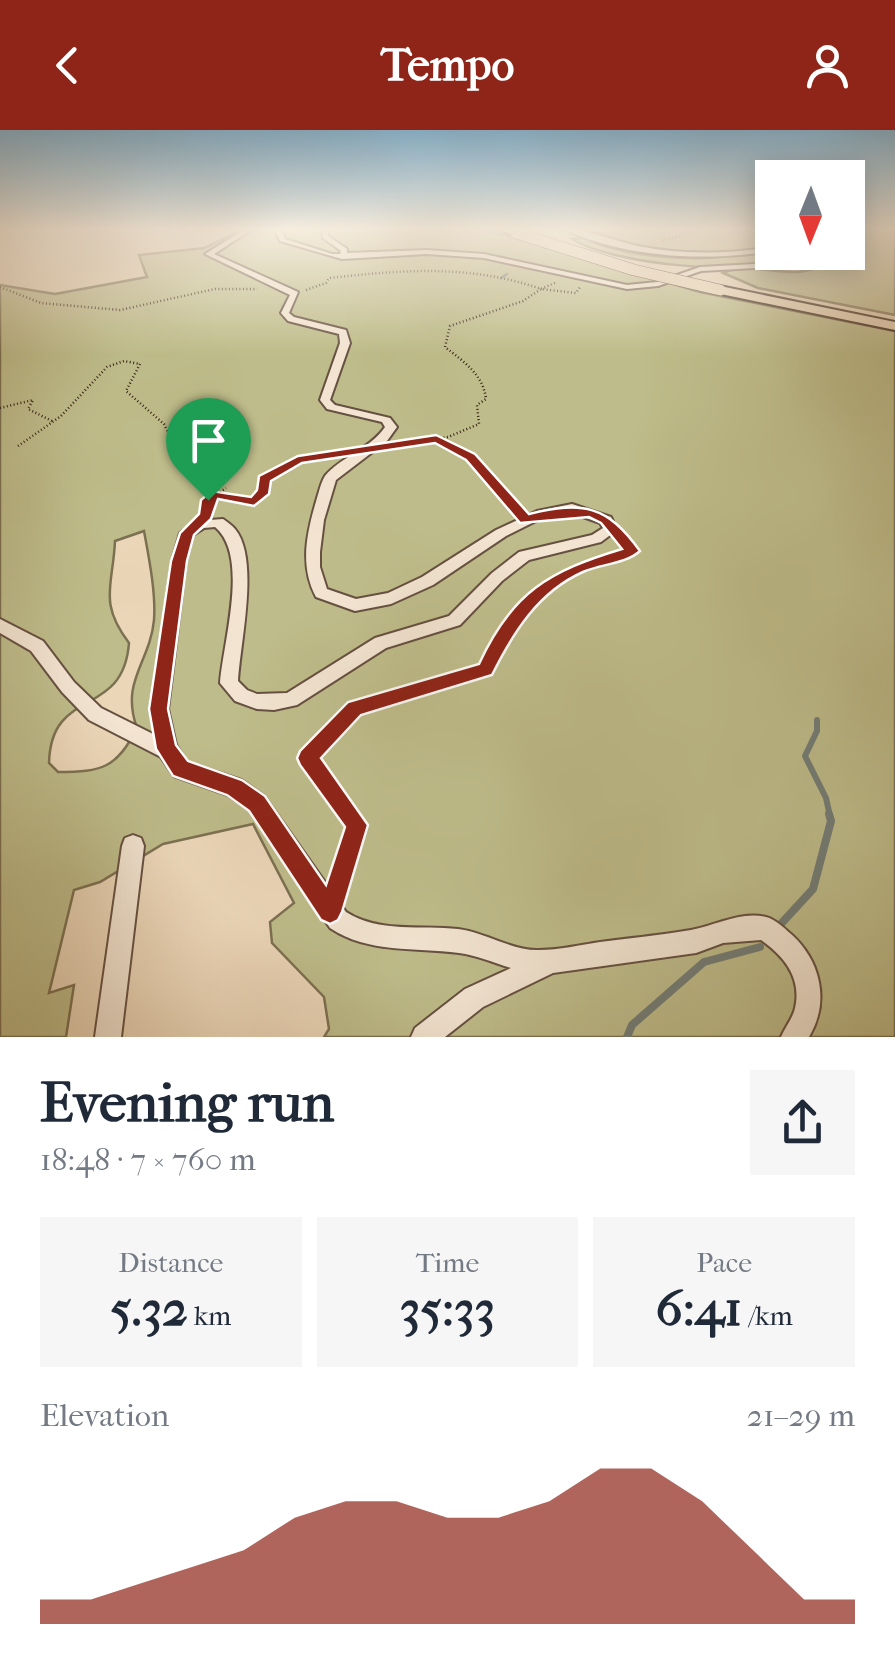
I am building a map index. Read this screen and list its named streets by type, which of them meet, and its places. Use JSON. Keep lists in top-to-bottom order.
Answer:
{
  "north": "bottom",
  "page": {
    "header": "Tempo",
    "heading": ["Evening run", "18:48 · 7 × 760 m"],
    "stats": [
      ["Distance", "5.32 km"],
      ["Time", "35:33"],
      ["Pace", "6:41 /km"]
    ],
    "chart": ["Elevation", "21–29 m"]
  }
}
